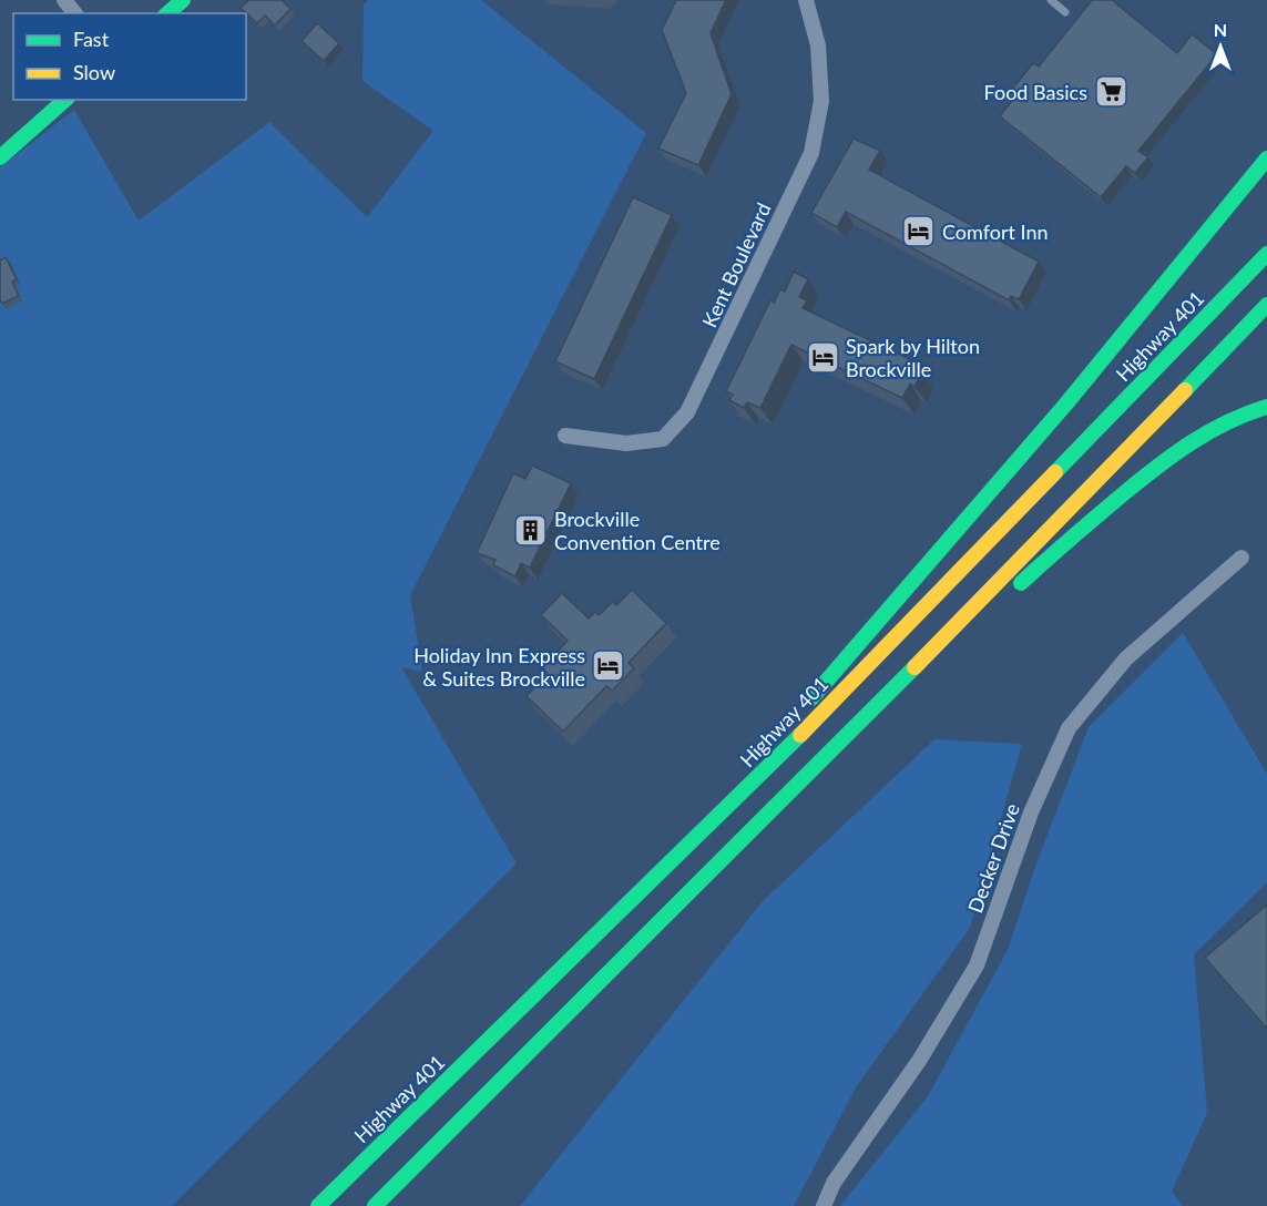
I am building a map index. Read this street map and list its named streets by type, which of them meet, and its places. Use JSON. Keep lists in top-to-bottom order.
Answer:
{
  "streets": {
    "main road": ["Highway 401"],
    "street": ["Kent Boulevard", "Decker Drive"]
  },
  "places": {
    "supermarket": ["Food Basics"],
    "hotel": ["Comfort Inn", "Spark by Hilton Brockville", "Holiday Inn Express & Suites Brockville"],
    "building": ["Brockville Convention Centre"]
  },
  "legend": ["Fast", "Slow"],
  "north": "top"
}
